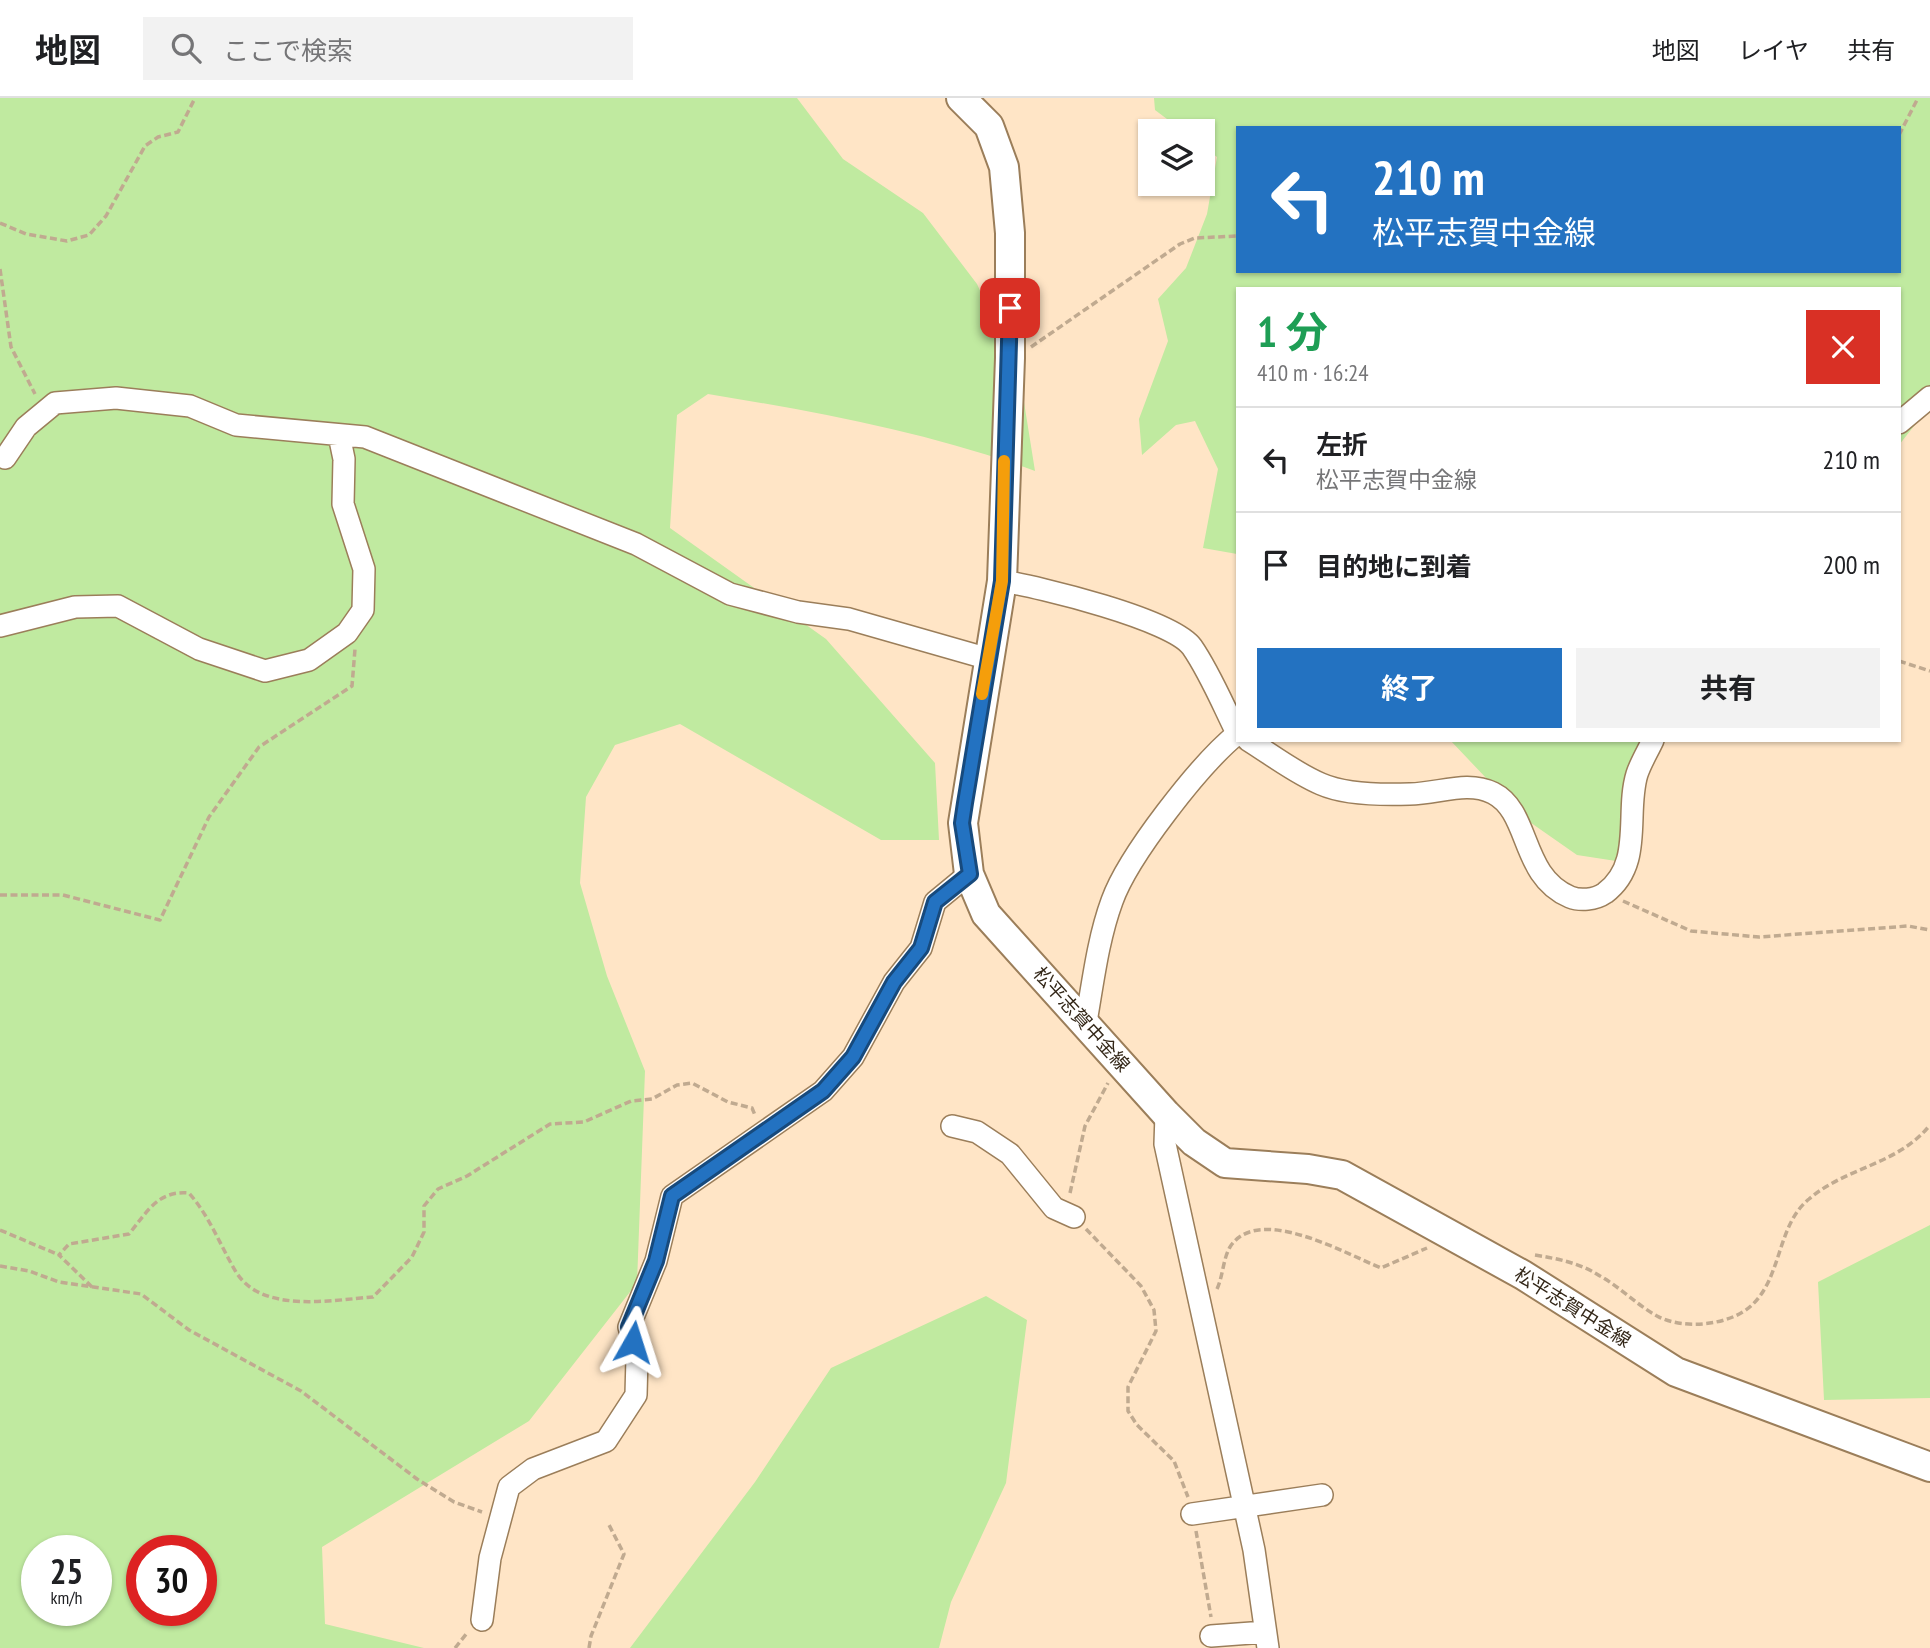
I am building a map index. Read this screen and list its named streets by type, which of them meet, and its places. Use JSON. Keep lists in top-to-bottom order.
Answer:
{
  "streets": {
    "main road": ["松平志賀中金線"]
  },
  "page": {
    "header": "地図",
    "search": "ここで検索",
    "nav": ["地図", "レイヤ", "共有"],
    "turn": ["210 m", "松平志賀中金線"],
    "heading": ["1 分", "410 m · 16:24"],
    "list": [
      {
        "name": "左折",
        "note": "松平志賀中金線",
        "value": "210 m"
      },
      {
        "name": "目的地に到着",
        "value": "200 m"
      }
    ],
    "buttons": ["終了", "共有"],
    "speed": "25 km/h",
    "limit": "30"
  }
}
